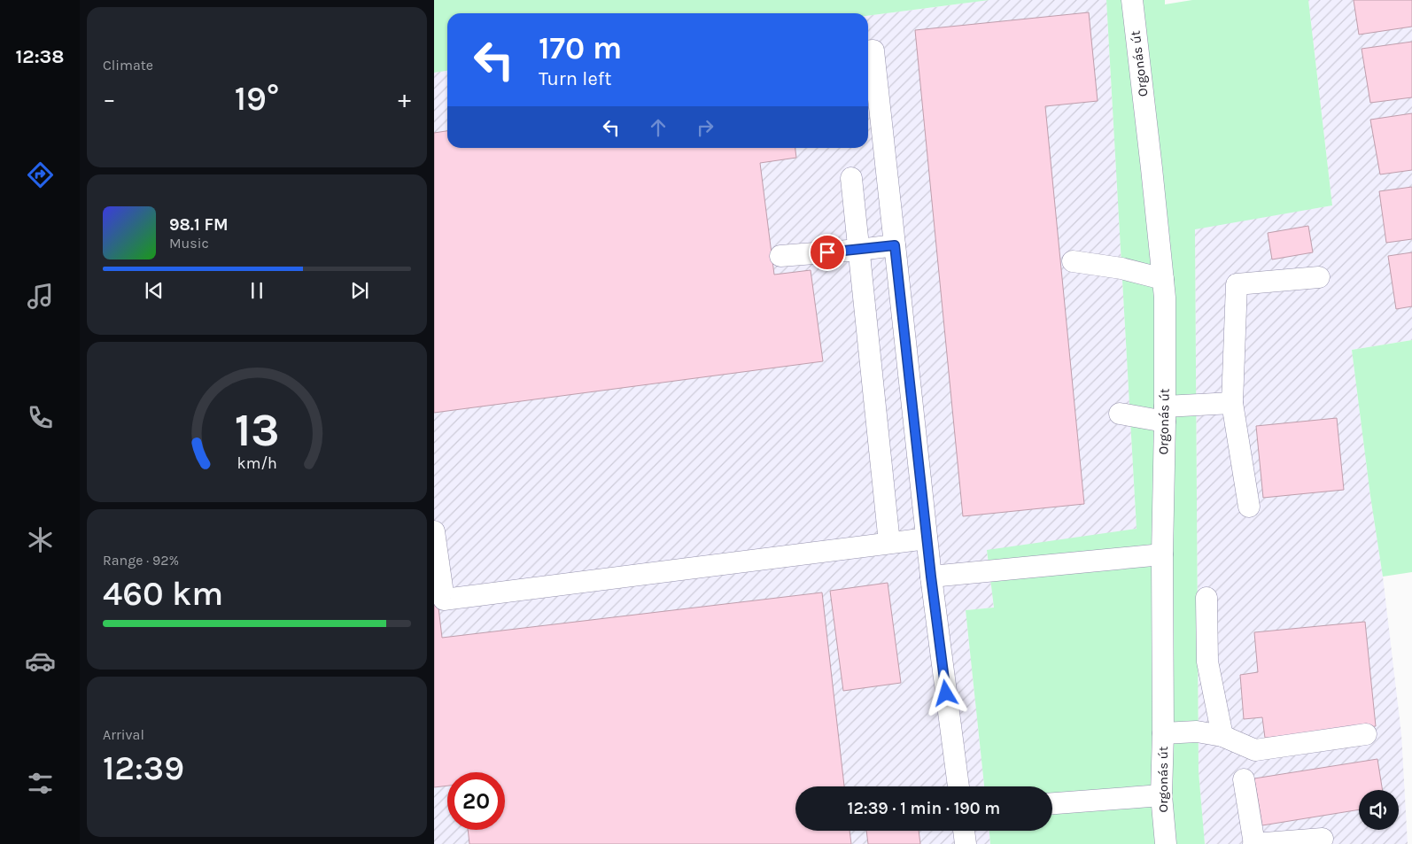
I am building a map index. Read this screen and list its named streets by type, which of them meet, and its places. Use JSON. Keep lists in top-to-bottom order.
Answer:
{
  "streets": {
    "street": ["Orgonás út"]
  },
  "page": {
    "tabs": "12:38",
    "tile": [
      "Climate",
      ["Range · 92%", "460 km"],
      ["Arrival", "12:39"]
    ],
    "turn": ["170 m", "Turn left"],
    "heat": ["−", "19°", "+"],
    "song": ["98.1 FM", "Music"],
    "limit": "20",
    "trip": "12:39 · 1 min · 190 m",
    "gauge": ["13", "km/h"]
  }
}
